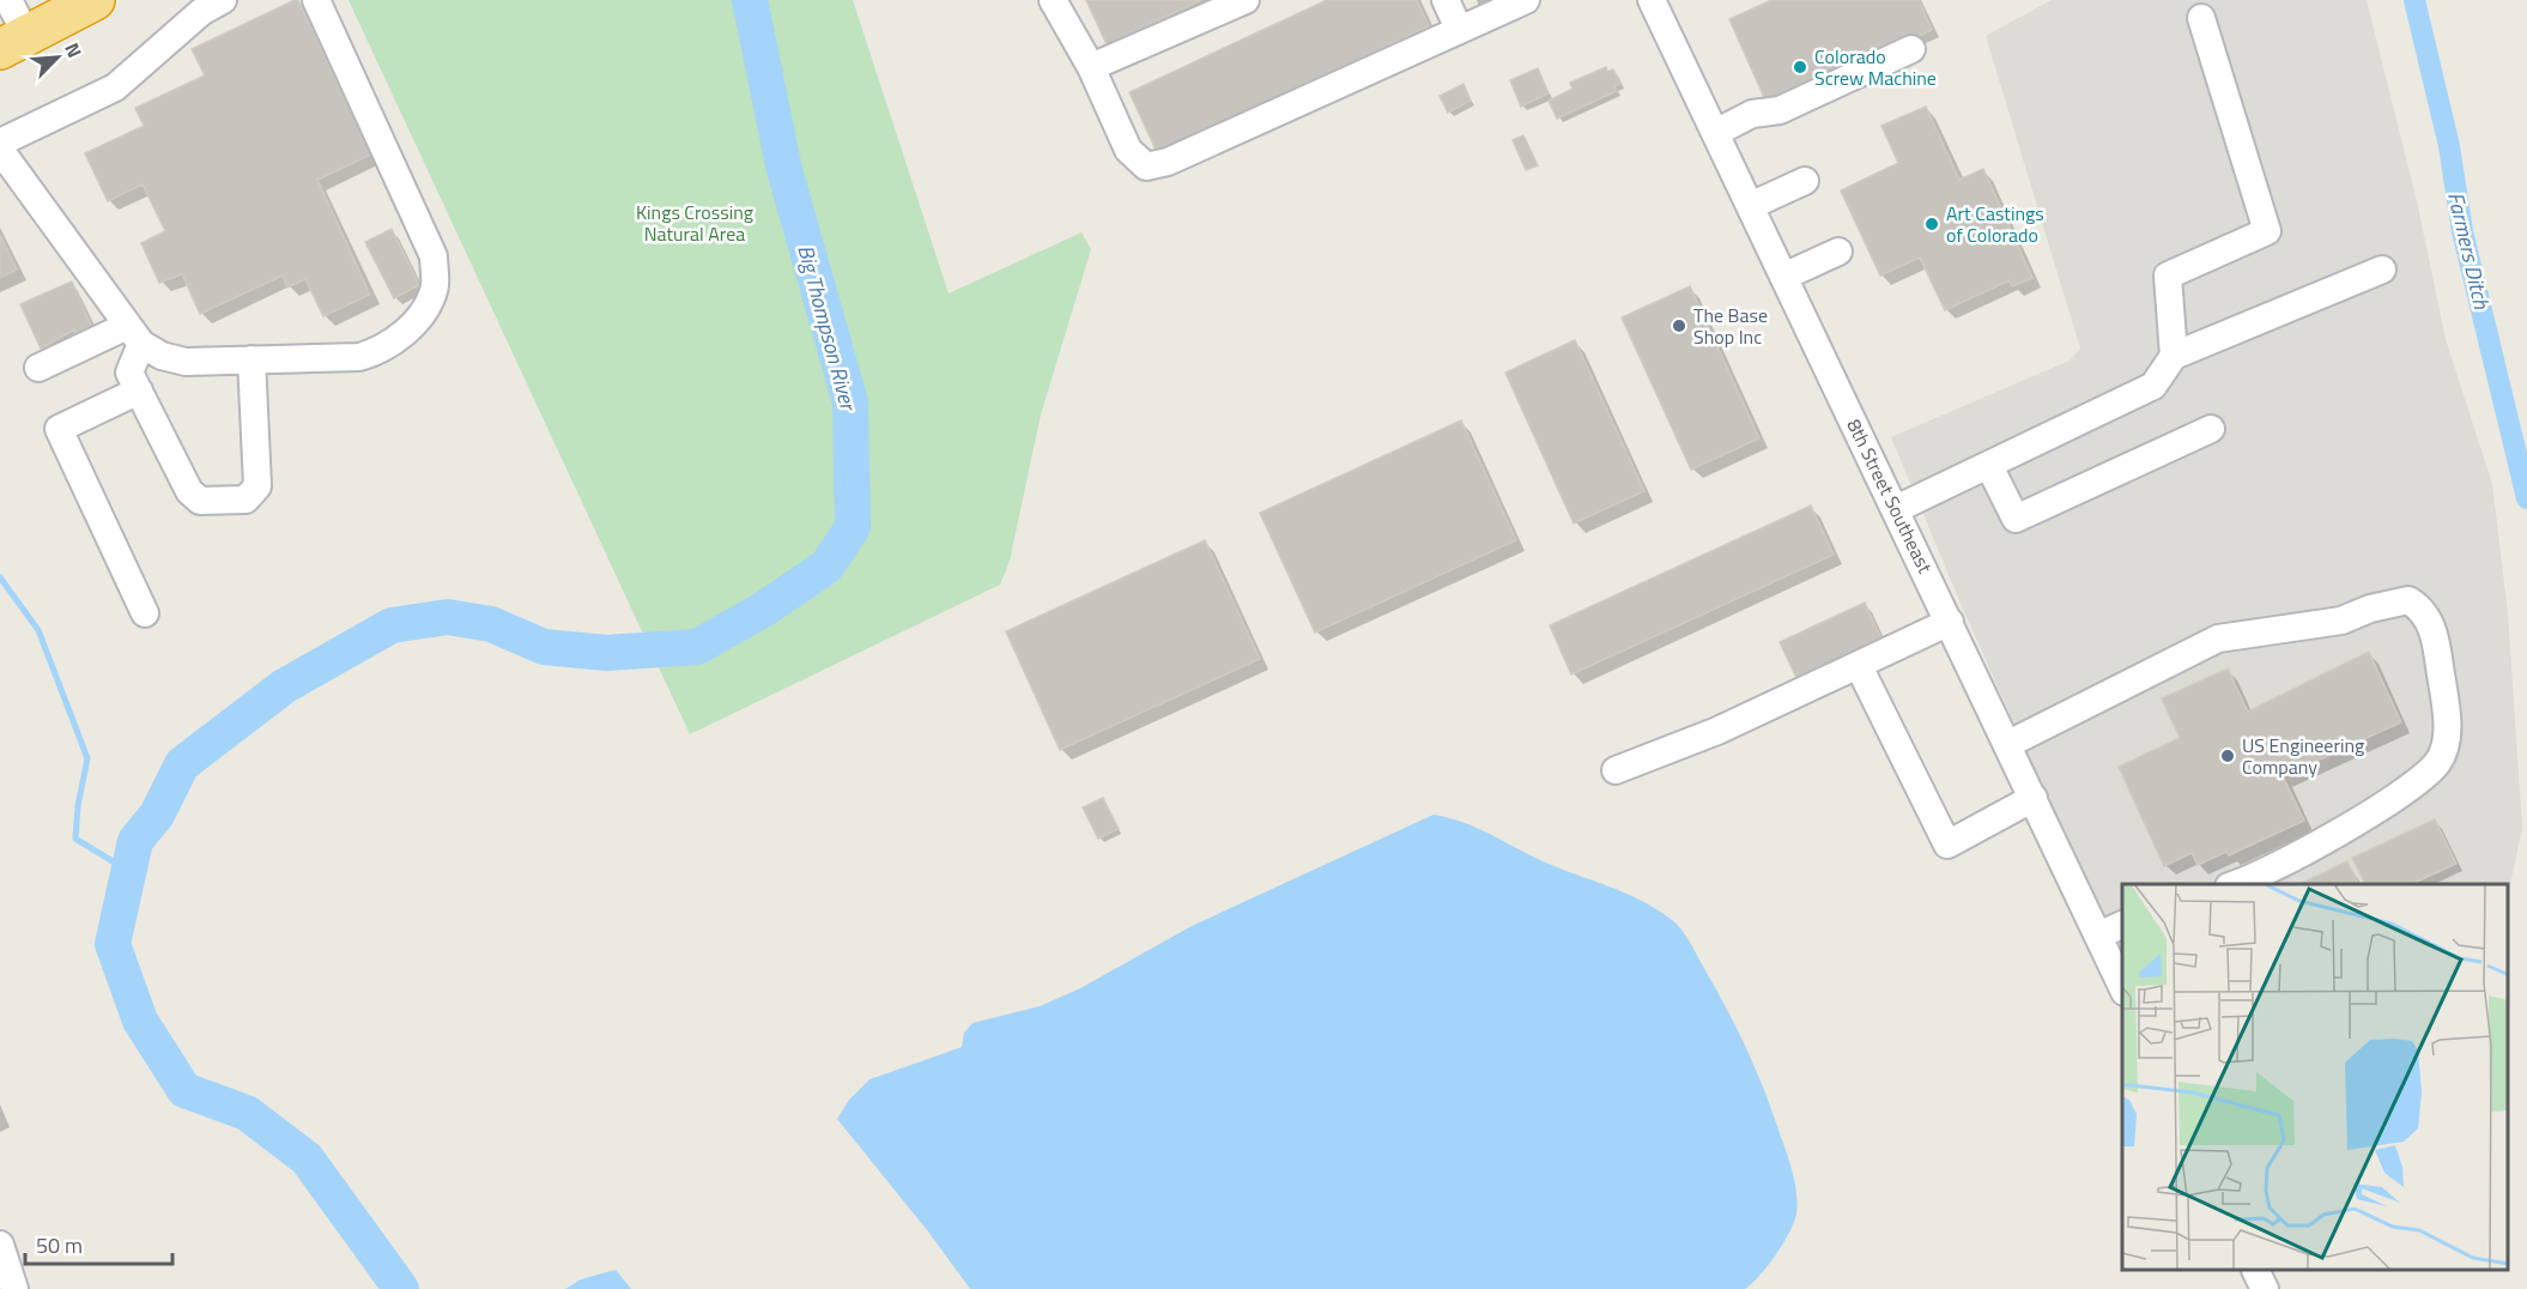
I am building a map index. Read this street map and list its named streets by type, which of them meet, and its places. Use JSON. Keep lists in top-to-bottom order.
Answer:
{
  "streets": {
    "street": ["8th Street Southeast"]
  },
  "water": ["Farmers Ditch", "Big Thompson River"],
  "parks": ["Kings Crossing Natural Area"],
  "places": [
    "Colorado Screw Machine",
    "Art Castings of Colorado",
    "The Base Shop Inc",
    "US Engineering Company"
  ],
  "scale_bar": "50 m",
  "north": "top right"
}
